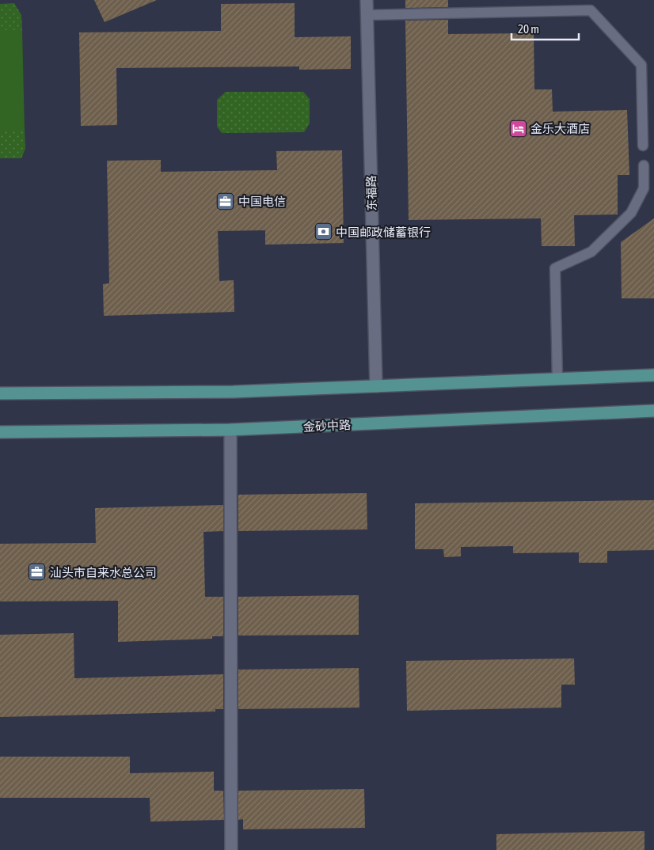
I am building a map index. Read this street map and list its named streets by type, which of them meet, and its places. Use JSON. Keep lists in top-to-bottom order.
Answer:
{
  "streets": {
    "main road": ["金砂中路"],
    "street": ["东福路"]
  },
  "places": {
    "hotel": ["金乐大酒店"],
    "office": ["中国电信", "汕头市自来水总公司"],
    "bank": ["中国邮政储蓄银行"]
  },
  "scale_bar": "20 m"
}
